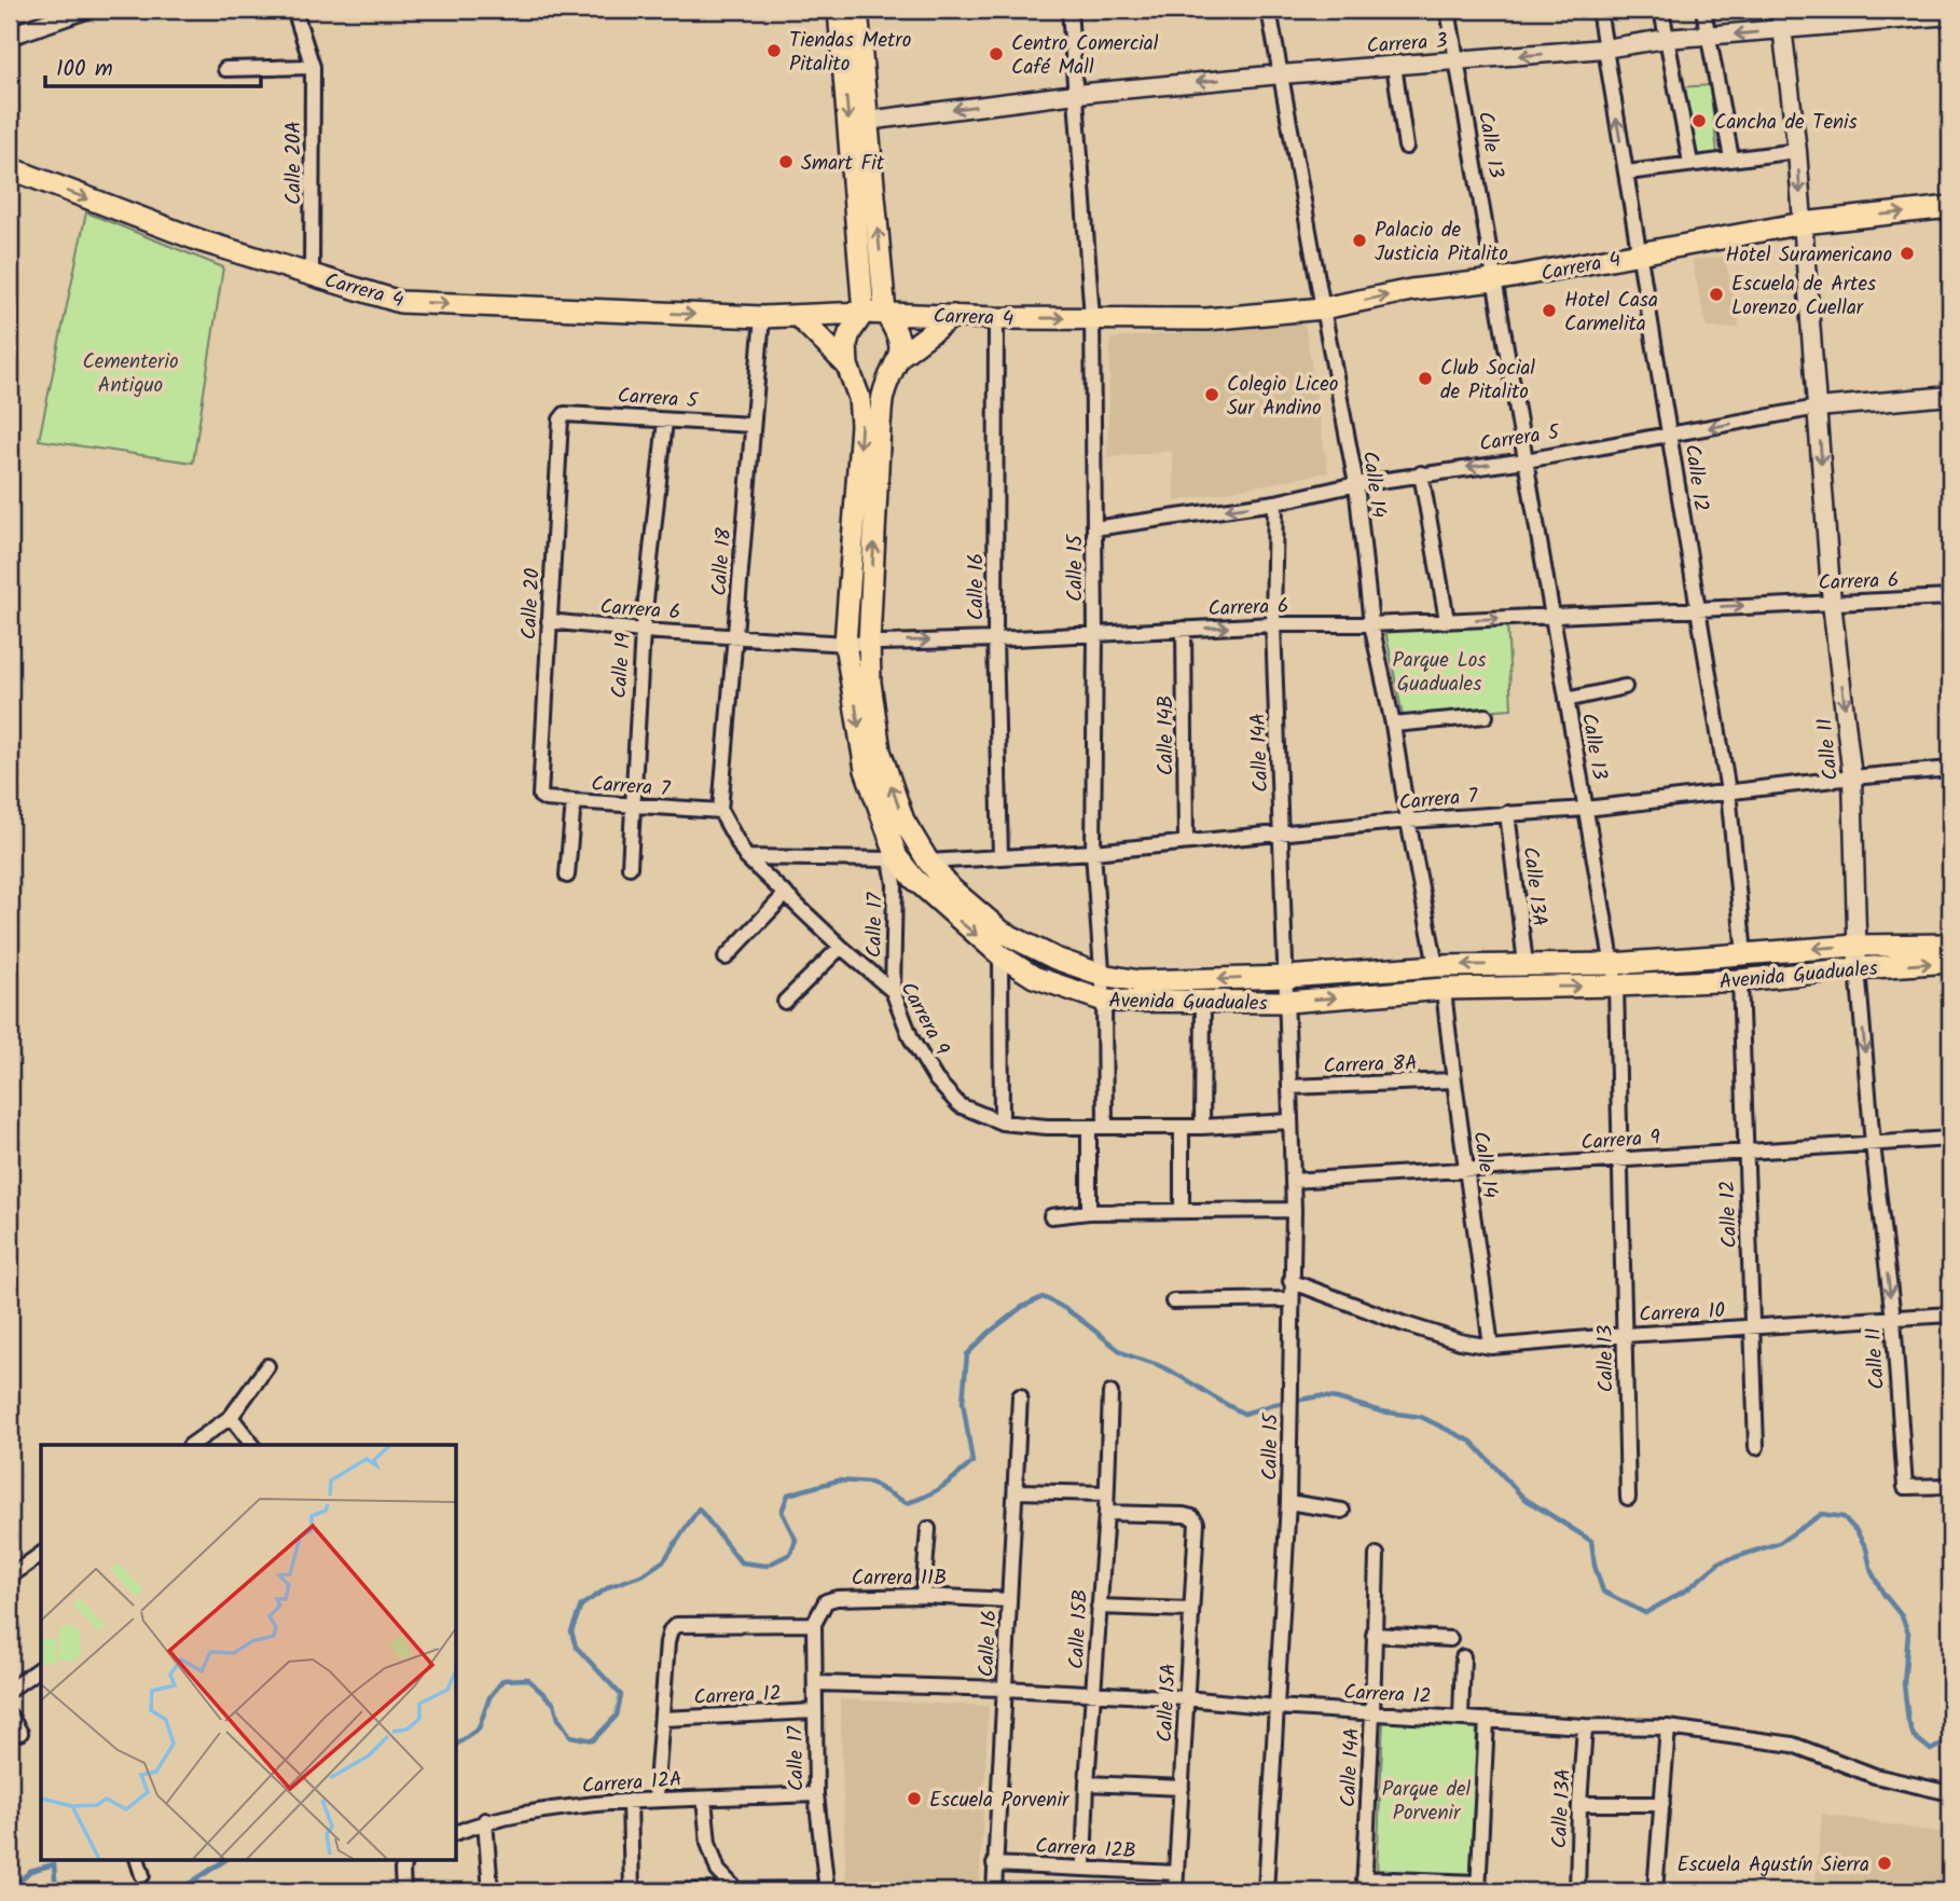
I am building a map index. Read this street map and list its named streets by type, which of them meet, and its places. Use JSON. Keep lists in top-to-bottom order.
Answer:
{
  "streets": {
    "main road": [
      "Carrera 3",
      "Carrera 4",
      "Carrera 5",
      "Calle 11",
      "Avenida Guaduales"
    ],
    "street": [
      "Calle 13",
      "Calle 20A",
      "Calle 12",
      "Calle 14",
      "Calle 18",
      "Calle 15",
      "Carrera 6",
      "Calle 16",
      "Calle 20",
      "Calle 19",
      "Calle 14B",
      "Calle 14A",
      "Carrera 7",
      "Calle 13A",
      "Calle 17",
      "Carrera 9",
      "Carrera 8A",
      "Carrera 10",
      "Carrera 11B",
      "Calle 15B",
      "Carrera 12",
      "Calle 15A",
      "Carrera 12A",
      "Carrera 12B"
    ]
  },
  "crossings": [
    ["Carrera 3", "Calle 13"],
    ["Carrera 3", "Calle 12"],
    ["Carrera 3", "Calle 14"],
    ["Carrera 3", "Calle 15"],
    ["Carrera 3", "Calle 11"],
    ["Calle 13", "Carrera 4"],
    ["Calle 13", "Carrera 5"],
    ["Calle 13", "Carrera 6"],
    ["Calle 13", "Carrera 7"],
    ["Calle 13", "Avenida Guaduales"],
    ["Calle 13", "Carrera 9"],
    ["Calle 13", "Carrera 10"],
    ["Calle 20A", "Carrera 4"],
    ["Carrera 4", "Calle 12"],
    ["Carrera 4", "Calle 14"],
    ["Carrera 4", "Calle 18"],
    ["Carrera 4", "Calle 15"],
    ["Carrera 4", "Calle 16"],
    ["Carrera 4", "Calle 11"],
    ["Carrera 4", "Avenida Guaduales"],
    ["Carrera 5", "Calle 12"],
    ["Carrera 5", "Calle 14"],
    ["Carrera 5", "Calle 18"],
    ["Carrera 5", "Calle 15"],
    ["Carrera 5", "Calle 20"],
    ["Carrera 5", "Calle 19"],
    ["Carrera 5", "Calle 11"],
    ["Carrera 5", "Calle 14A"],
    ["Calle 12", "Carrera 6"],
    ["Calle 12", "Carrera 7"],
    ["Calle 12", "Avenida Guaduales"],
    ["Calle 12", "Carrera 9"],
    ["Calle 12", "Carrera 10"],
    ["Calle 14", "Carrera 6"],
    ["Calle 14", "Carrera 7"],
    ["Calle 14", "Avenida Guaduales"],
    ["Calle 14", "Carrera 9"],
    ["Calle 14", "Carrera 8A"],
    ["Calle 14", "Carrera 10"],
    ["Calle 18", "Carrera 6"],
    ["Calle 18", "Carrera 7"],
    ["Calle 18", "Carrera 9"],
    ["Calle 15", "Carrera 6"],
    ["Calle 15", "Calle 14A"],
    ["Calle 15", "Carrera 7"],
    ["Calle 15", "Avenida Guaduales"],
    ["Calle 15", "Carrera 9"],
    ["Calle 15", "Carrera 8A"],
    ["Calle 15", "Carrera 10"],
    ["Calle 15", "Carrera 12"],
    ["Carrera 6", "Calle 16"],
    ["Carrera 6", "Calle 20"],
    ["Carrera 6", "Calle 19"],
    ["Carrera 6", "Calle 14B"],
    ["Carrera 6", "Calle 11"],
    ["Carrera 6", "Calle 14A"],
    ["Carrera 6", "Avenida Guaduales"],
    ["Calle 16", "Carrera 7"],
    ["Calle 16", "Carrera 11B"],
    ["Calle 16", "Carrera 12"],
    ["Calle 16", "Carrera 12B"],
    ["Calle 20", "Carrera 7"],
    ["Calle 19", "Carrera 7"],
    ["Calle 14B", "Carrera 7"],
    ["Calle 11", "Carrera 7"],
    ["Calle 11", "Avenida Guaduales"],
    ["Calle 11", "Carrera 9"],
    ["Calle 11", "Carrera 10"],
    ["Calle 14A", "Carrera 7"],
    ["Calle 14A", "Avenida Guaduales"],
    ["Calle 14A", "Carrera 12"],
    ["Carrera 7", "Calle 13A"],
    ["Carrera 7", "Avenida Guaduales"],
    ["Carrera 7", "Carrera 9"],
    ["Calle 13A", "Avenida Guaduales"],
    ["Calle 13A", "Carrera 12"],
    ["Calle 17", "Avenida Guaduales"],
    ["Calle 17", "Carrera 9"],
    ["Calle 17", "Carrera 11B"],
    ["Calle 17", "Carrera 12"],
    ["Calle 17", "Carrera 12A"],
    ["Calle 15B", "Carrera 12"],
    ["Calle 15B", "Calle 15A"],
    ["Calle 15B", "Carrera 12B"],
    ["Carrera 12", "Calle 15A"],
    ["Calle 15A", "Carrera 12B"]
  ],
  "one_way": [
    "Carrera 3",
    "Carrera 4",
    "Carrera 5",
    "Calle 11"
  ],
  "parks": ["Cementerio Antiguo", "Parque Los Guaduales", "Parque del Porvenir"],
  "places": [
    "Tiendas Metro Pitalito",
    "Centro Comercial Café Mall",
    "Cancha de Tenis",
    "Smart Fit",
    "Palacio de Justicia Pitalito",
    "Hotel Suramericano",
    "Escuela de Artes Lorenzo Cuellar",
    "Hotel Casa Carmelita",
    "Club Social de Pitalito",
    "Colegio Liceo Sur Andino",
    "Escuela Porvenir",
    "Escuela Agustín Sierra"
  ],
  "scale_bar": "100 m"
}
